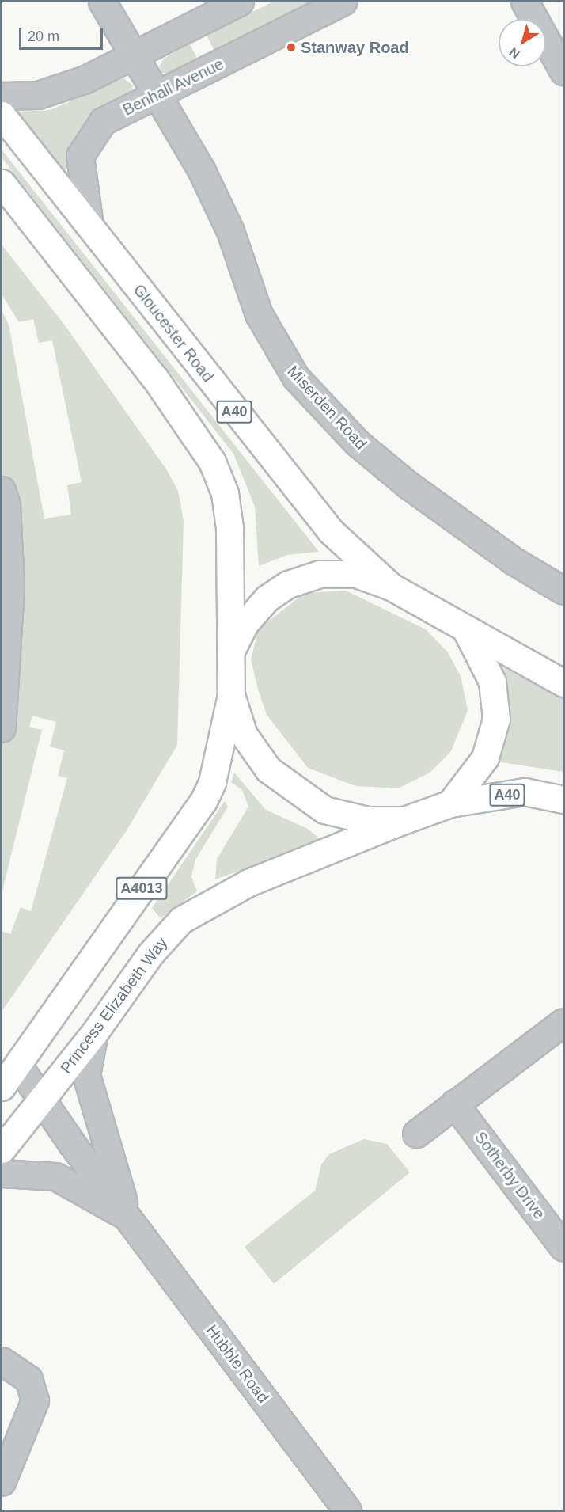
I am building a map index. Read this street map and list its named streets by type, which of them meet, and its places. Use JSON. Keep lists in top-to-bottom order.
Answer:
{
  "streets": {
    "main road": [
      "Gloucester Road",
      "A40",
      "A4013",
      "Princess Elizabeth Way"
    ],
    "street": [
      "Benhall Avenue",
      "Miserden Road",
      "Sotherby Drive",
      "Hubble Road"
    ]
  },
  "crossings": [
    ["Benhall Avenue", "Gloucester Road"],
    ["Benhall Avenue", "Miserden Road"],
    ["A40", "Princess Elizabeth Way"],
    ["A4013", "Hubble Road"],
    ["Princess Elizabeth Way", "Hubble Road"]
  ],
  "places": ["Stanway Road"],
  "scale_bar": "20 m",
  "north": "bottom left"
}
